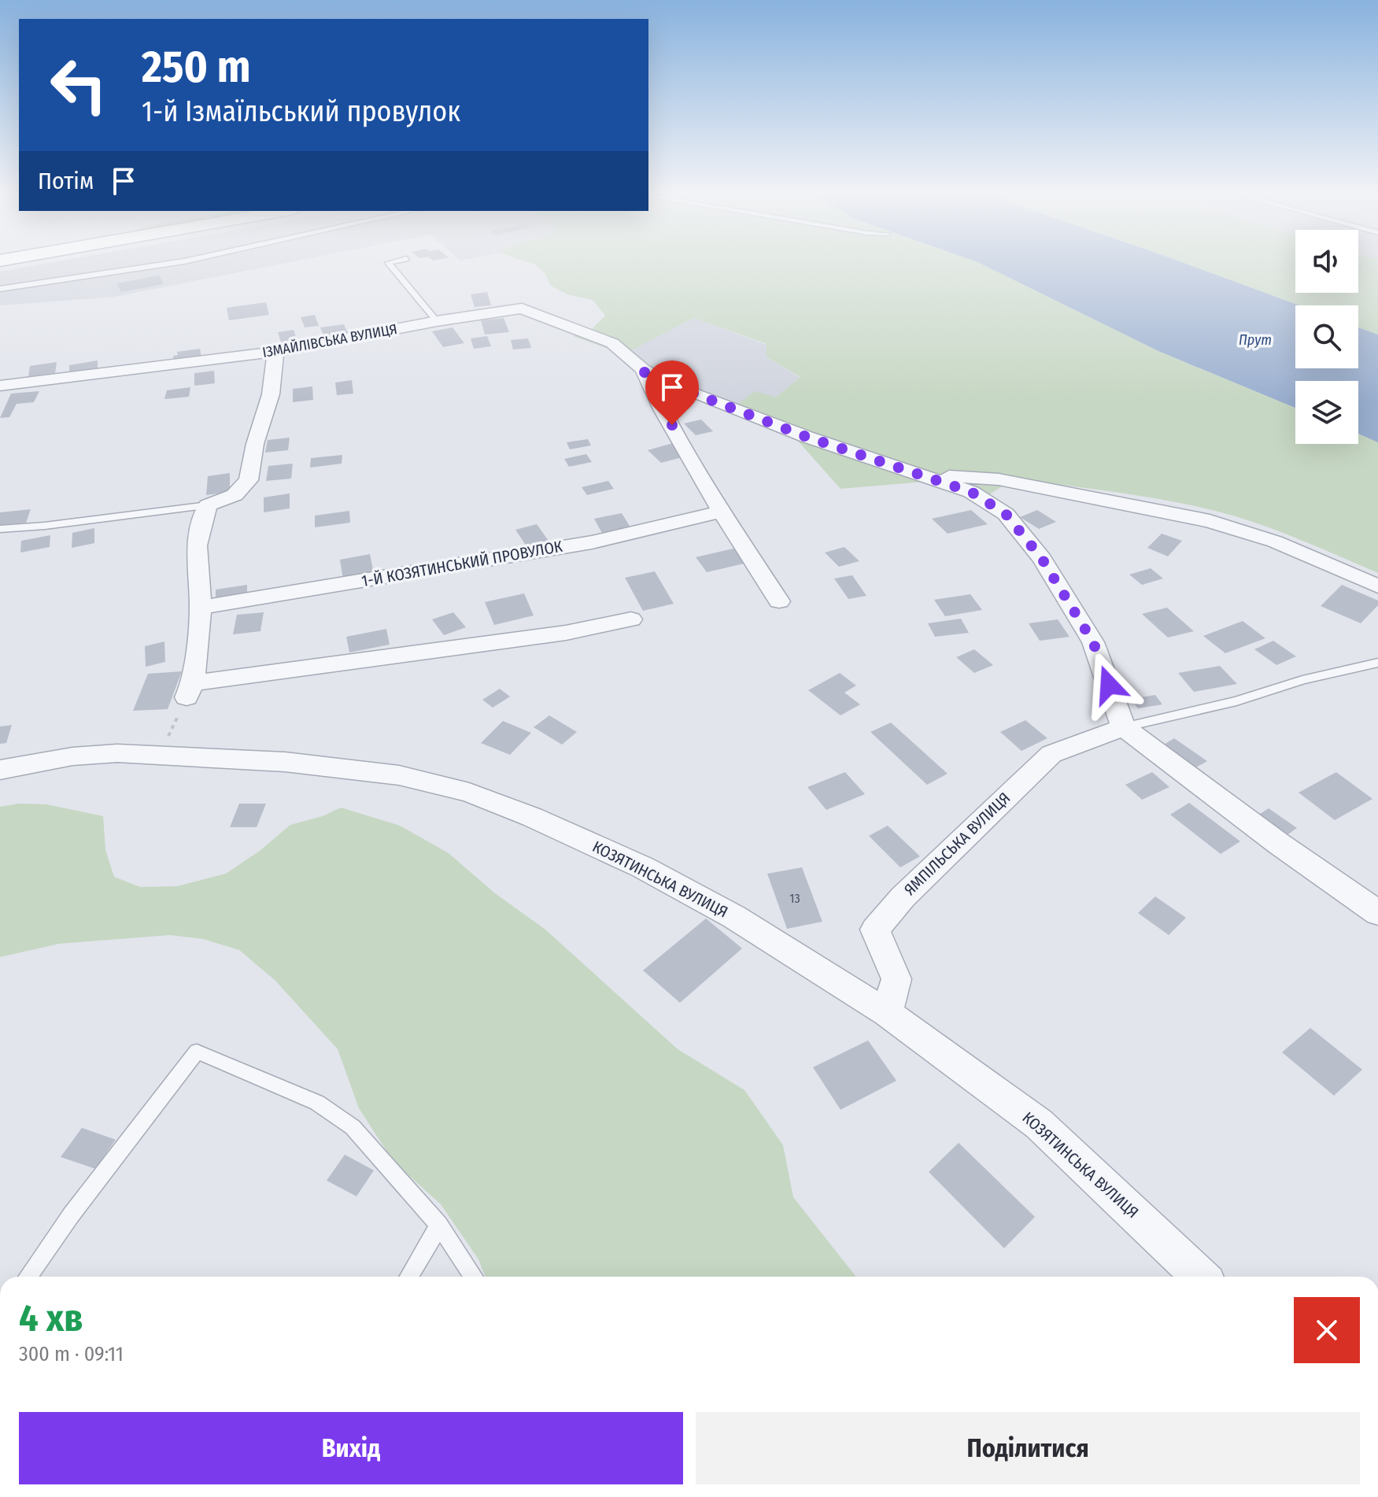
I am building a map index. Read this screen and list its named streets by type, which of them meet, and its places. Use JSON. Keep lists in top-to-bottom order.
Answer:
{
  "streets": {
    "street": [
      "ІЗМАЙЛІВСЬКА ВУЛИЦЯ",
      "1-Й КОЗЯТИНСЬКИЙ ПРОВУЛОК",
      "ЯМПІЛЬСЬКА ВУЛИЦЯ",
      "КОЗЯТИНСЬКА ВУЛИЦЯ"
    ]
  },
  "crossings": [
    ["ЯМПІЛЬСЬКА ВУЛИЦЯ", "КОЗЯТИНСЬКА ВУЛИЦЯ"]
  ],
  "water": ["Прут"],
  "house_numbers": ["13"],
  "page": {
    "turn": ["250 m", "1-й Ізмаїльський провулок"],
    "then": "Потім",
    "heading": ["4 хв", "300 m · 09:11"],
    "buttons": ["Вихід", "Поділитися"]
  }
}
